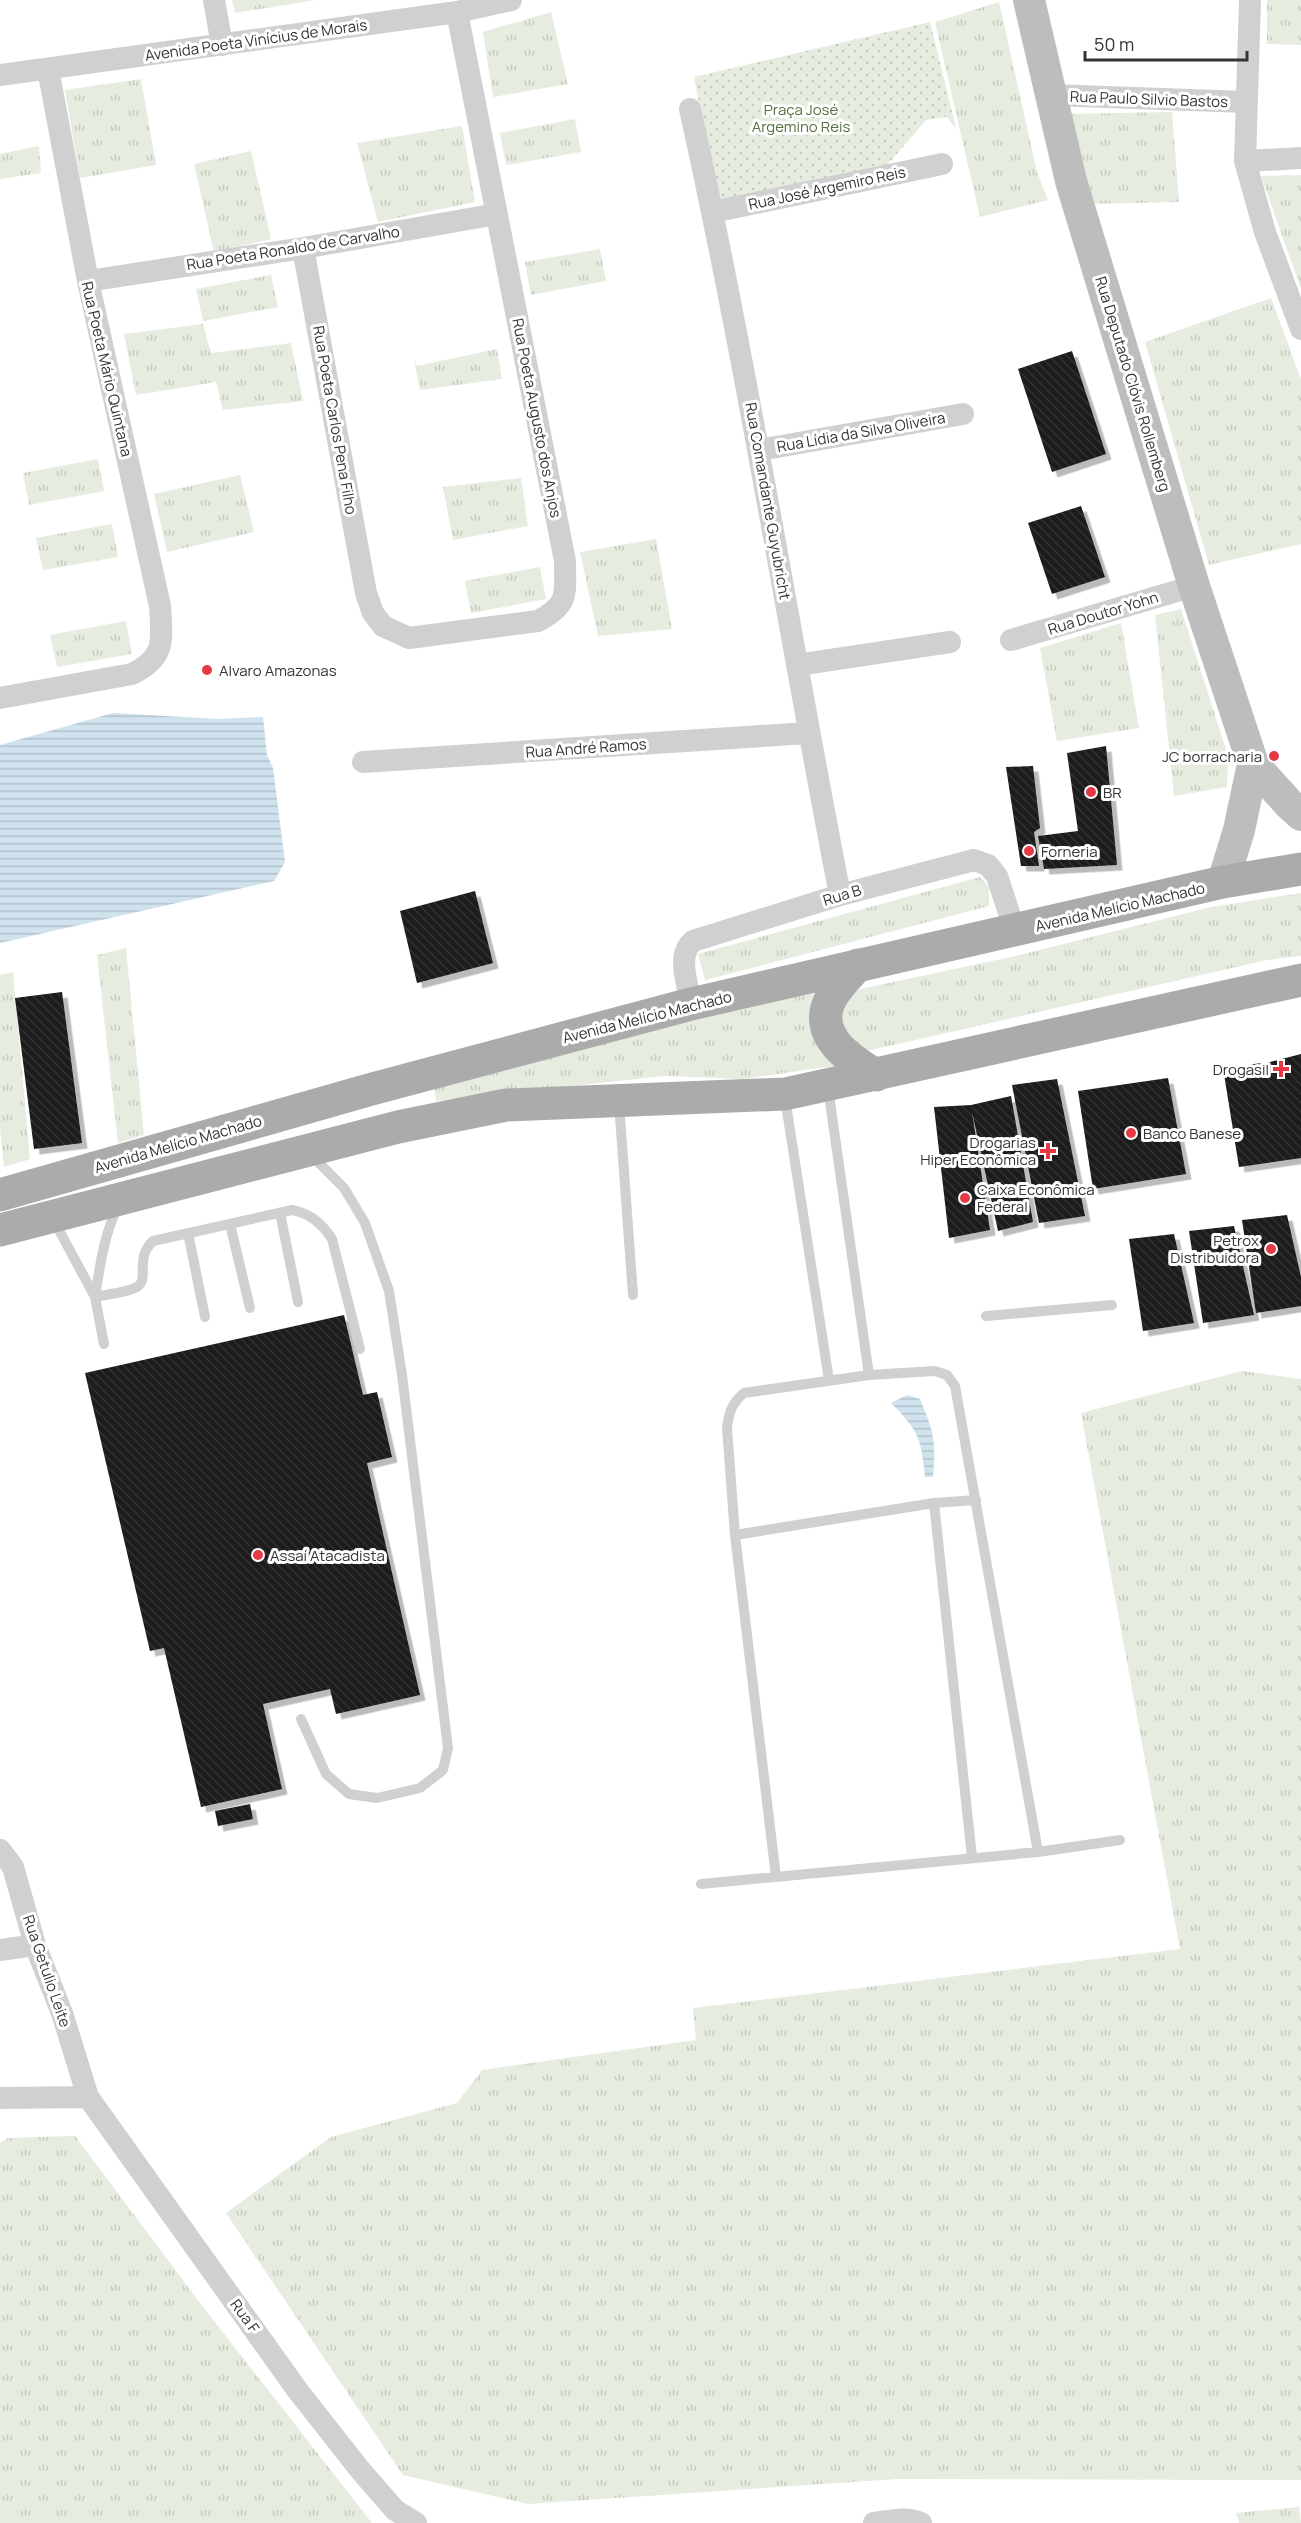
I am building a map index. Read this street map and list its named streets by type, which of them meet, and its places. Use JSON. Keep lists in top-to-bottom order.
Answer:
{
  "streets": {
    "main road": ["Avenida Melício Machado"],
    "street": [
      "Avenida Poeta Vinícius de Morais",
      "Rua Paulo Silvio Bastos",
      "Rua José Argemiro Reis",
      "Rua Poeta Ronaldo de Carvalho",
      "Rua Poeta Mário Quintana",
      "Rua Deputado Clóvis Rollemberg",
      "Rua Poeta Augusto dos Anjos",
      "Rua Poeta Carlos Pena Filho",
      "Rua Lídia da Silva Oliveira",
      "Rua Comandante Guyubricht",
      "Rua Doutor Yohn",
      "Rua André Ramos",
      "Rua B",
      "Rua Getulio Leite",
      "Rua F"
    ]
  },
  "crossings": [
    ["Avenida Poeta Vinícius de Morais", "Rua Poeta Mário Quintana"],
    ["Avenida Poeta Vinícius de Morais", "Rua Poeta Augusto dos Anjos"],
    ["Rua Paulo Silvio Bastos", "Rua Deputado Clóvis Rollemberg"],
    ["Rua José Argemiro Reis", "Rua Comandante Guyubricht"],
    ["Rua Poeta Ronaldo de Carvalho", "Rua Poeta Mário Quintana"],
    ["Rua Poeta Ronaldo de Carvalho", "Rua Poeta Augusto dos Anjos"],
    ["Rua Poeta Ronaldo de Carvalho", "Rua Poeta Carlos Pena Filho"],
    ["Rua Deputado Clóvis Rollemberg", "Rua Doutor Yohn"],
    ["Rua Poeta Augusto dos Anjos", "Rua Poeta Carlos Pena Filho"],
    ["Rua Lídia da Silva Oliveira", "Rua Comandante Guyubricht"],
    ["Rua Comandante Guyubricht", "Rua André Ramos"],
    ["Rua Comandante Guyubricht", "Rua B"],
    ["Rua B", "Avenida Melício Machado"],
    ["Rua Getulio Leite", "Rua F"]
  ],
  "parks": ["Praça José Argemino Reis"],
  "places": {
    "other": [
      "Alvaro Amazonas",
      "JC borracharia",
      "BR",
      "Forneria",
      "Banco Banese",
      "Caixa Econômica Federal",
      "Petrox Distribuidora",
      "Assaí Atacadista"
    ],
    "health": ["Drogasil", "Drogarias Hiper Econômica"]
  },
  "scale_bar": "50 m"
}
